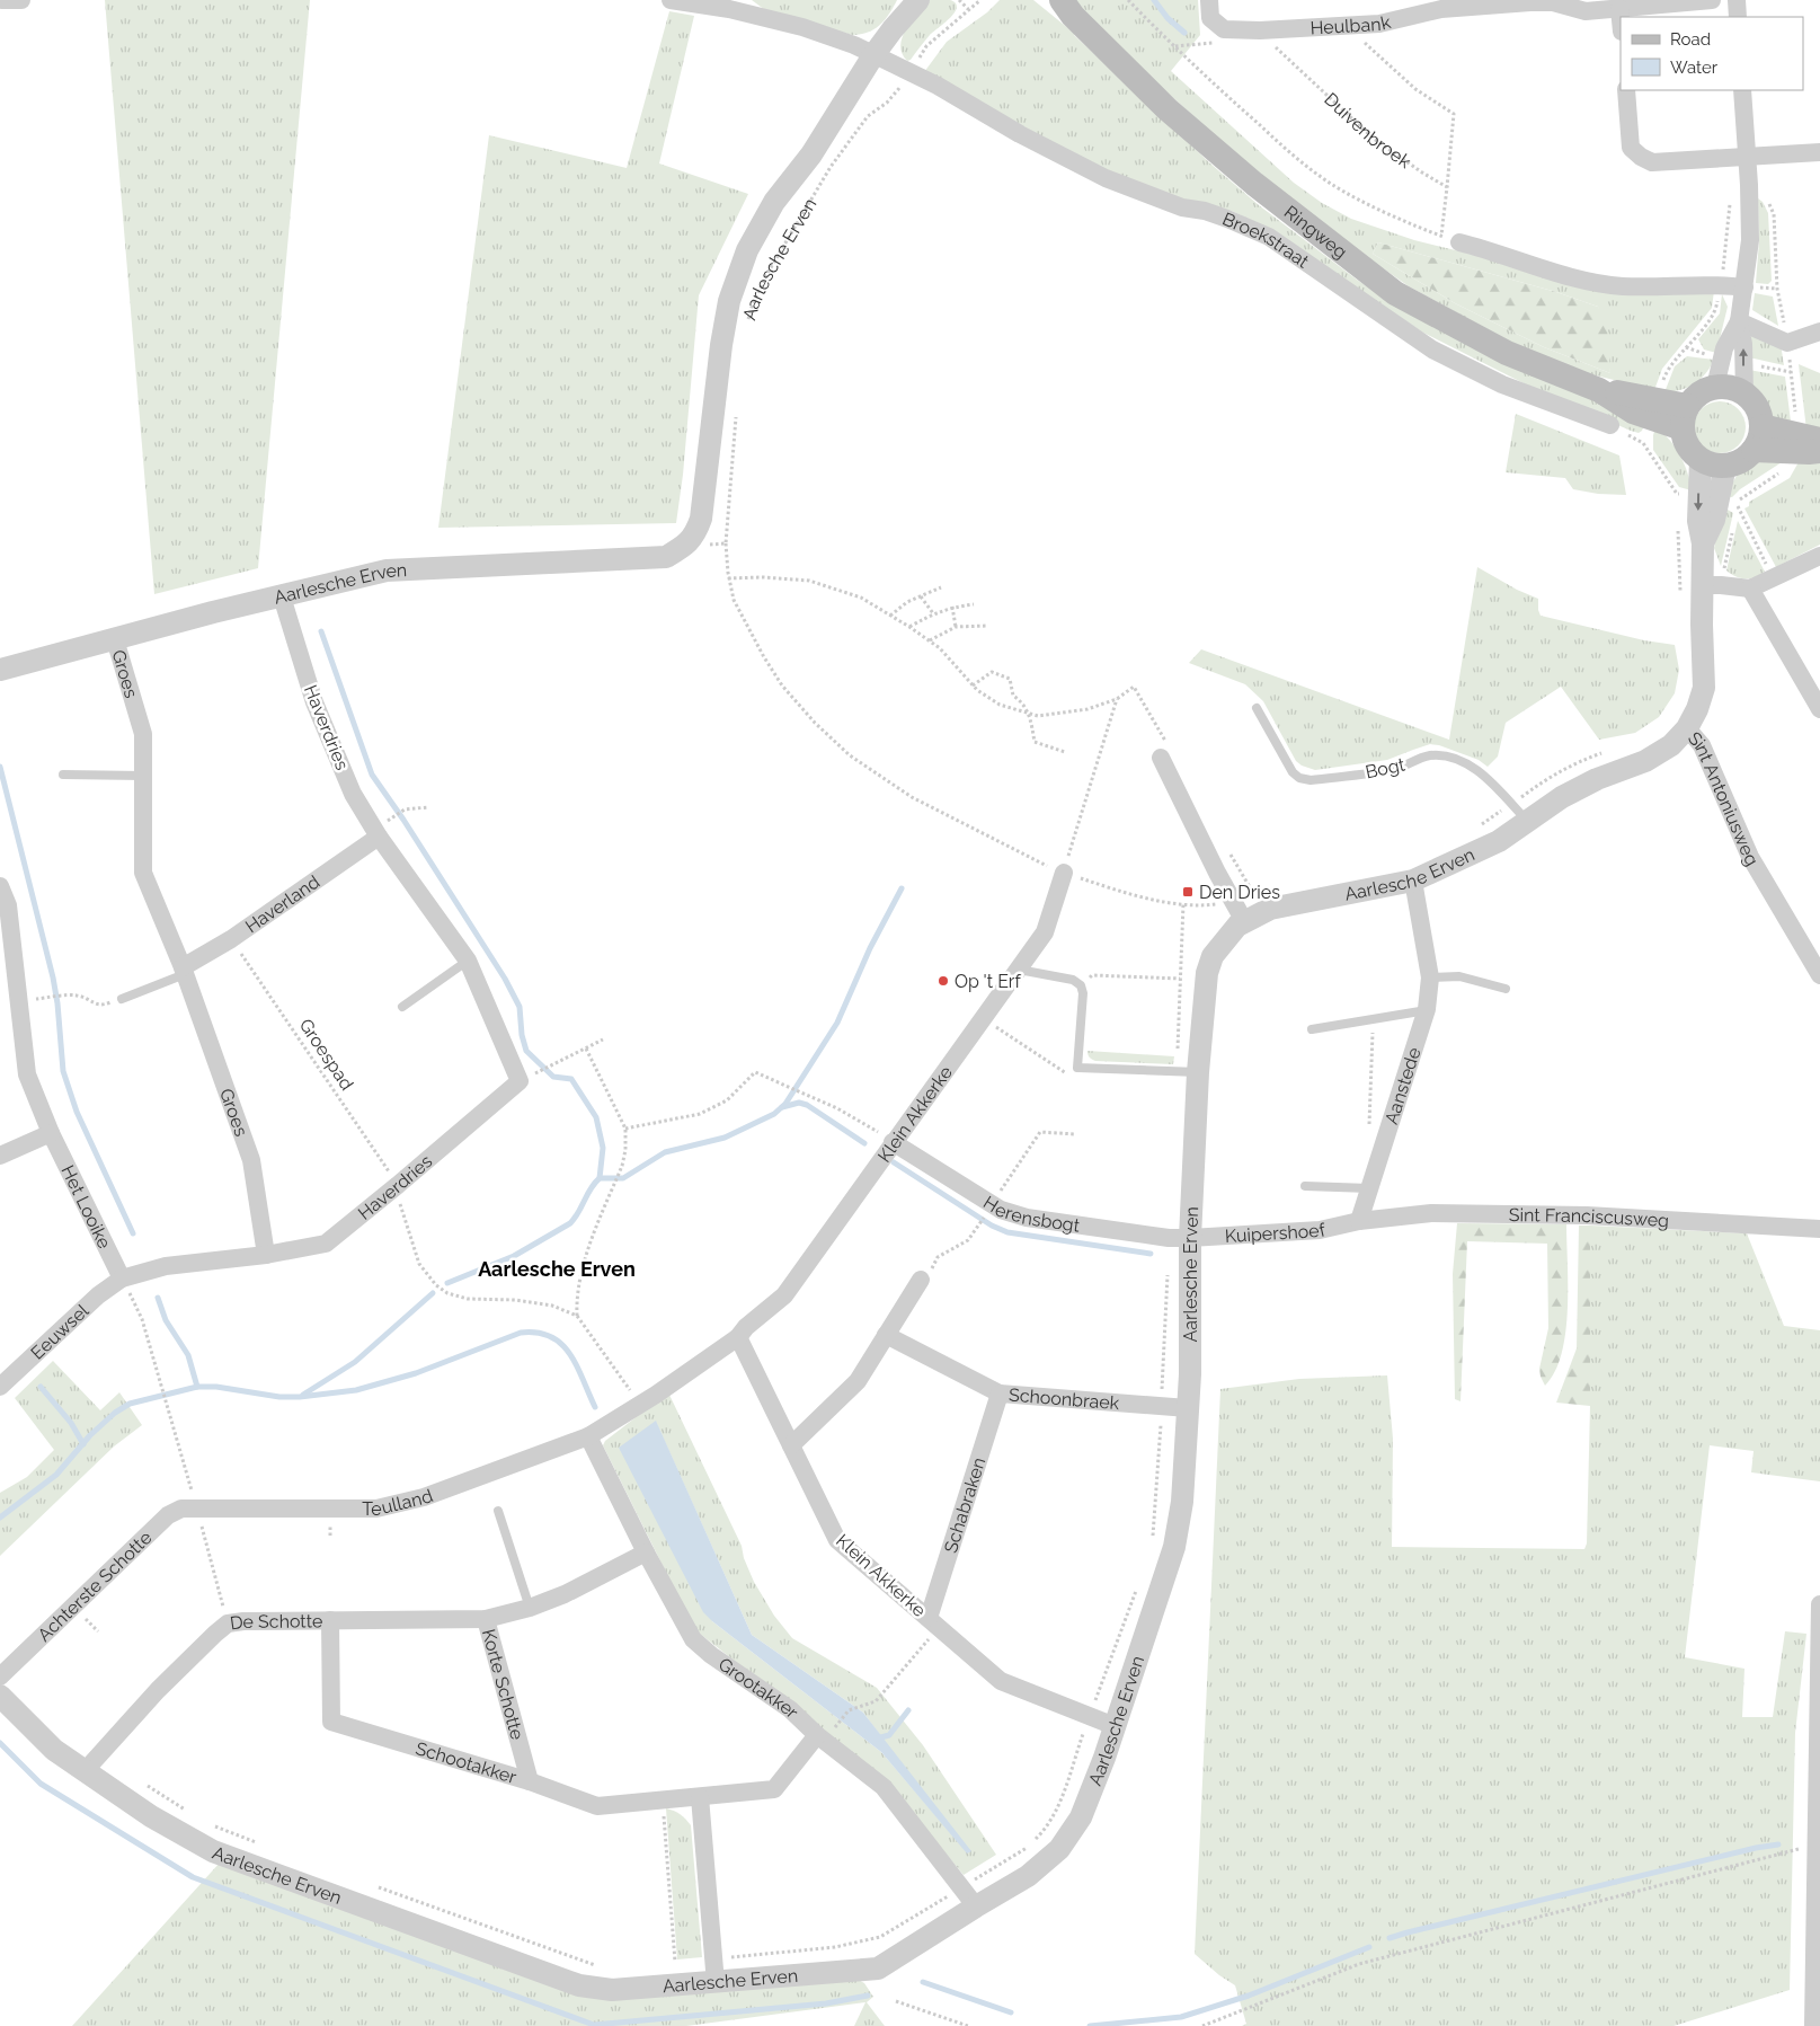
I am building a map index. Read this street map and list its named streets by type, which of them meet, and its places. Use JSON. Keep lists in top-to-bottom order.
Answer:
{
  "streets": {
    "main road": ["Ringweg"],
    "street": [
      "Heulbank",
      "Broekstraat",
      "Aarlesche Erven",
      "Groes",
      "Haverdries",
      "Sint Antoniusweg",
      "Haverland",
      "Aanstede",
      "Klein Akkerke",
      "Het Looike",
      "Herensbogt",
      "Sint Franciscusweg",
      "Kuipershoef",
      "Eeuwsel",
      "Schoonbraek",
      "Teulland",
      "Schabraken",
      "Achterste Schotte",
      "De Schotte",
      "Korte Schotte",
      "Grootakker",
      "Schootakker"
    ],
    "lane": ["Bogt"],
    "path": ["Duivenbroek", "Groespad"]
  },
  "crossings": [
    ["Heulbank", "Duivenbroek"],
    ["Ringweg", "Sint Antoniusweg"],
    ["Broekstraat", "Aarlesche Erven"],
    ["Aarlesche Erven", "Groes"],
    ["Aarlesche Erven", "Haverdries"],
    ["Aarlesche Erven", "Bogt"],
    ["Aarlesche Erven", "Sint Antoniusweg"],
    ["Aarlesche Erven", "Aanstede"],
    ["Aarlesche Erven", "Klein Akkerke"],
    ["Aarlesche Erven", "Herensbogt"],
    ["Aarlesche Erven", "Kuipershoef"],
    ["Aarlesche Erven", "Schoonbraek"],
    ["Aarlesche Erven", "De Schotte"],
    ["Aarlesche Erven", "Grootakker"],
    ["Groes", "Haverdries"],
    ["Groes", "Haverland"],
    ["Haverdries", "Haverland"],
    ["Haverdries", "Groespad"],
    ["Haverdries", "Het Looike"],
    ["Haverdries", "Eeuwsel"],
    ["Haverland", "Groespad"],
    ["Aanstede", "Sint Franciscusweg"],
    ["Aanstede", "Kuipershoef"],
    ["Klein Akkerke", "Herensbogt"],
    ["Klein Akkerke", "Teulland"],
    ["Klein Akkerke", "Schabraken"],
    ["Klein Akkerke", "Grootakker"],
    ["Het Looike", "Eeuwsel"],
    ["Herensbogt", "Kuipershoef"],
    ["Sint Franciscusweg", "Kuipershoef"],
    ["Schoonbraek", "Schabraken"],
    ["Teulland", "Achterste Schotte"],
    ["Teulland", "Grootakker"],
    ["De Schotte", "Korte Schotte"],
    ["De Schotte", "Grootakker"],
    ["De Schotte", "Schootakker"],
    ["Korte Schotte", "Schootakker"],
    ["Grootakker", "Schootakker"]
  ],
  "districts": ["Aarlesche Erven"],
  "places": {
    "transit": ["Den Dries"],
    "other": ["Op 't Erf"]
  },
  "legend": ["Road", "Water"]
}
